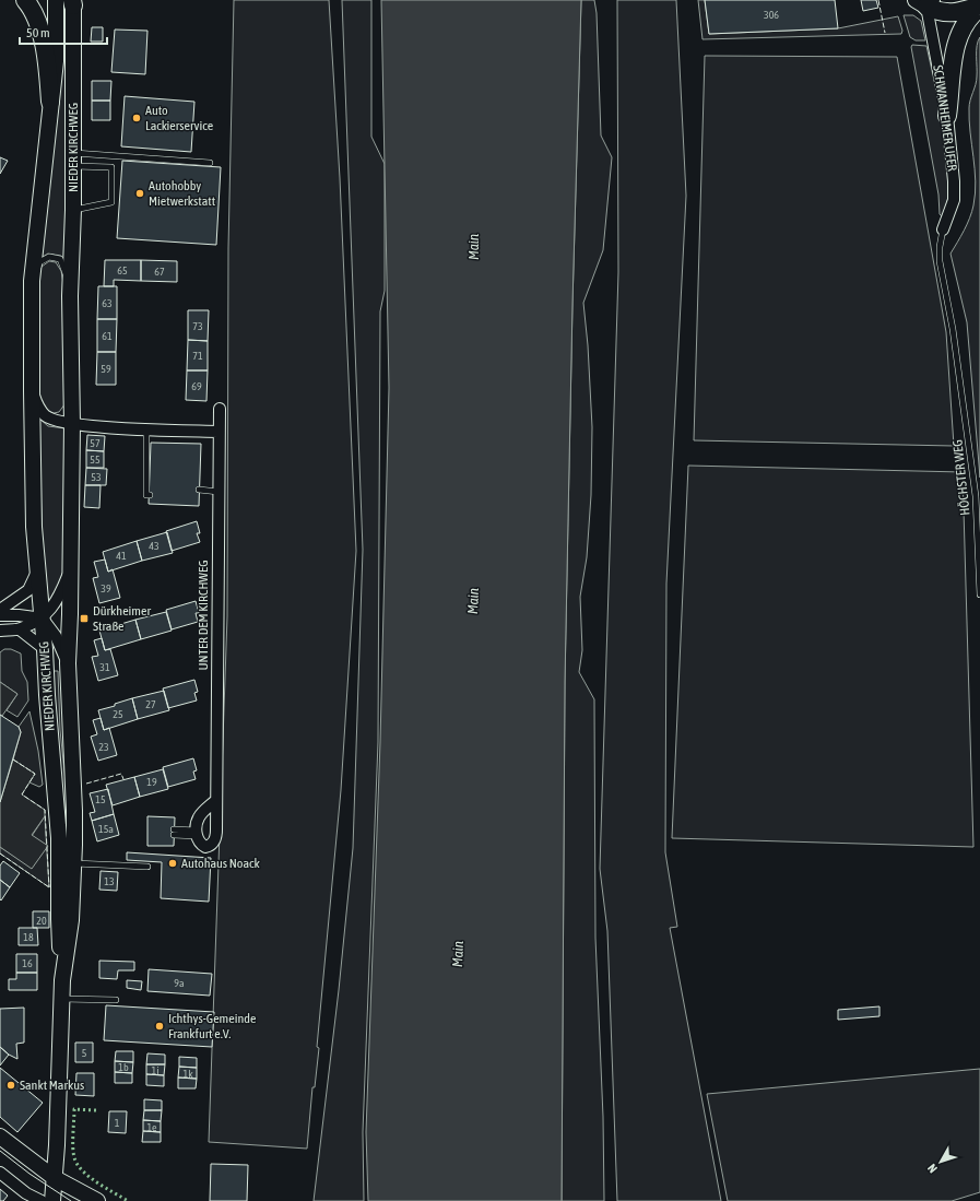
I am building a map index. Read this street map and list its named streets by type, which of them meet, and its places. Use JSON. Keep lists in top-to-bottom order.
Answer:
{
  "streets": {
    "main road": ["NIEDER KIRCHWEG"],
    "street": ["SCHWANHEIMER UFER", "UNTER DEM KIRCHWEG"],
    "lane": ["HÖCHSTER WEG"]
  },
  "crossings": [
    ["SCHWANHEIMER UFER", "HÖCHSTER WEG"]
  ],
  "water": ["Main"],
  "places": {
    "other": [
      "Auto Lackierservice",
      "Autohobby Mietwerkstatt",
      "Autohaus Noack",
      "Ichthys-Gemeinde Frankfurt e.V.",
      "Sankt Markus"
    ],
    "transit": ["Dürkheimer Straße"]
  },
  "house_numbers": [
    "306",
    "65",
    "67",
    "63",
    "73",
    "61",
    "71",
    "59",
    "69",
    "57",
    "55",
    "53",
    "43",
    "41",
    "39",
    "31",
    "27",
    "25",
    "23",
    "19",
    "15",
    "15a",
    "13",
    "20",
    "18",
    "16",
    "9a",
    "5",
    "1b",
    "1i",
    "1k",
    "1",
    "1e"
  ],
  "scale_bar": "50 m",
  "north": "bottom left"
}
